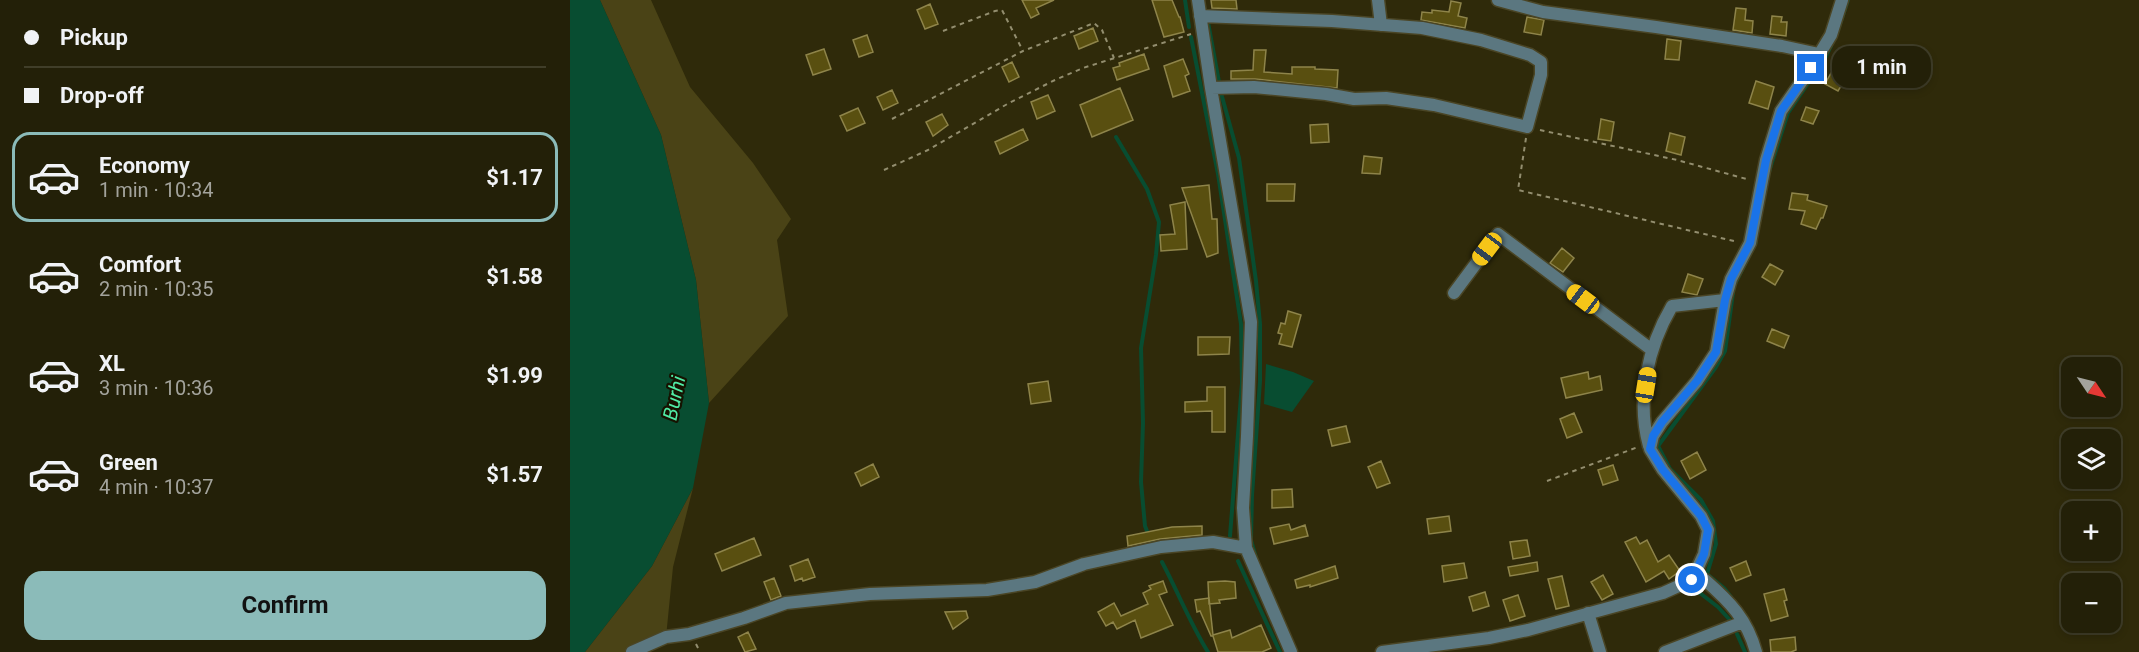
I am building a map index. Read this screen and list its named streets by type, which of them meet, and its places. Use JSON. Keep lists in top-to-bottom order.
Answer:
{
  "water": ["Burhi"],
  "north": "bottom right",
  "page": {
    "banner": ["Pickup", "Drop-off"],
    "bubble": "1 min",
    "list": [
      {
        "name": "Economy",
        "note": "1 min · 10:34",
        "value": "$1.17"
      },
      {
        "name": "Comfort",
        "note": "2 min · 10:35",
        "value": "$1.58"
      },
      {
        "name": "XL",
        "note": "3 min · 10:36",
        "value": "$1.99"
      },
      {
        "name": "Green",
        "note": "4 min · 10:37",
        "value": "$1.57"
      }
    ],
    "map_buttons": ["+", "−"],
    "buttons": "Confirm"
  }
}
